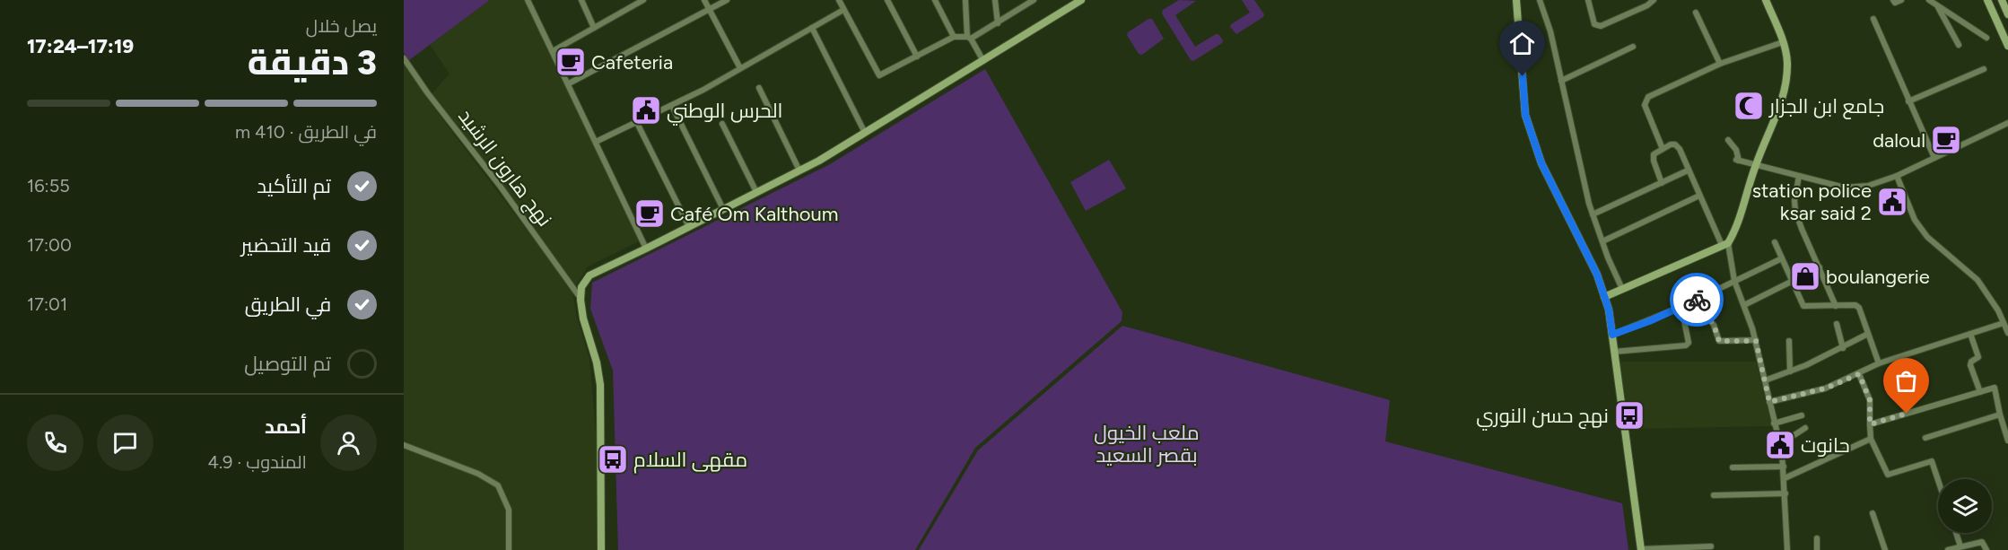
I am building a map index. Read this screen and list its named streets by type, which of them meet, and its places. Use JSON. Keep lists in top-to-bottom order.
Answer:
{
  "streets": {
    "street": ["نهج هارون الرشيد"]
  },
  "parks": ["ملعب الخيول بقصر السعيد"],
  "places": {
    "cafe": ["Cafeteria", "daloul", "Café Om Kalthoum"],
    "mosque": ["جامع ابن الجزار"],
    "public building": ["الحرس الوطني", "station police ksar said 2", "حانوت"],
    "shop": ["boulangerie"],
    "bus stop": ["نهج حسن النوري", "مقهى السلام"]
  },
  "page": {
    "heading": ["3 دقيقة", "يصل خلال", "17:19–17:24"],
    "panel": ["أحمد", "المندوب · 4.9"],
    "bar": "في الطريق · 410 m",
    "list": [
      ["تم التأكيد", "16:55"],
      ["قيد التحضير", "17:00"],
      ["في الطريق", "17:01"],
      "تم التوصيل"
    ]
  }
}
